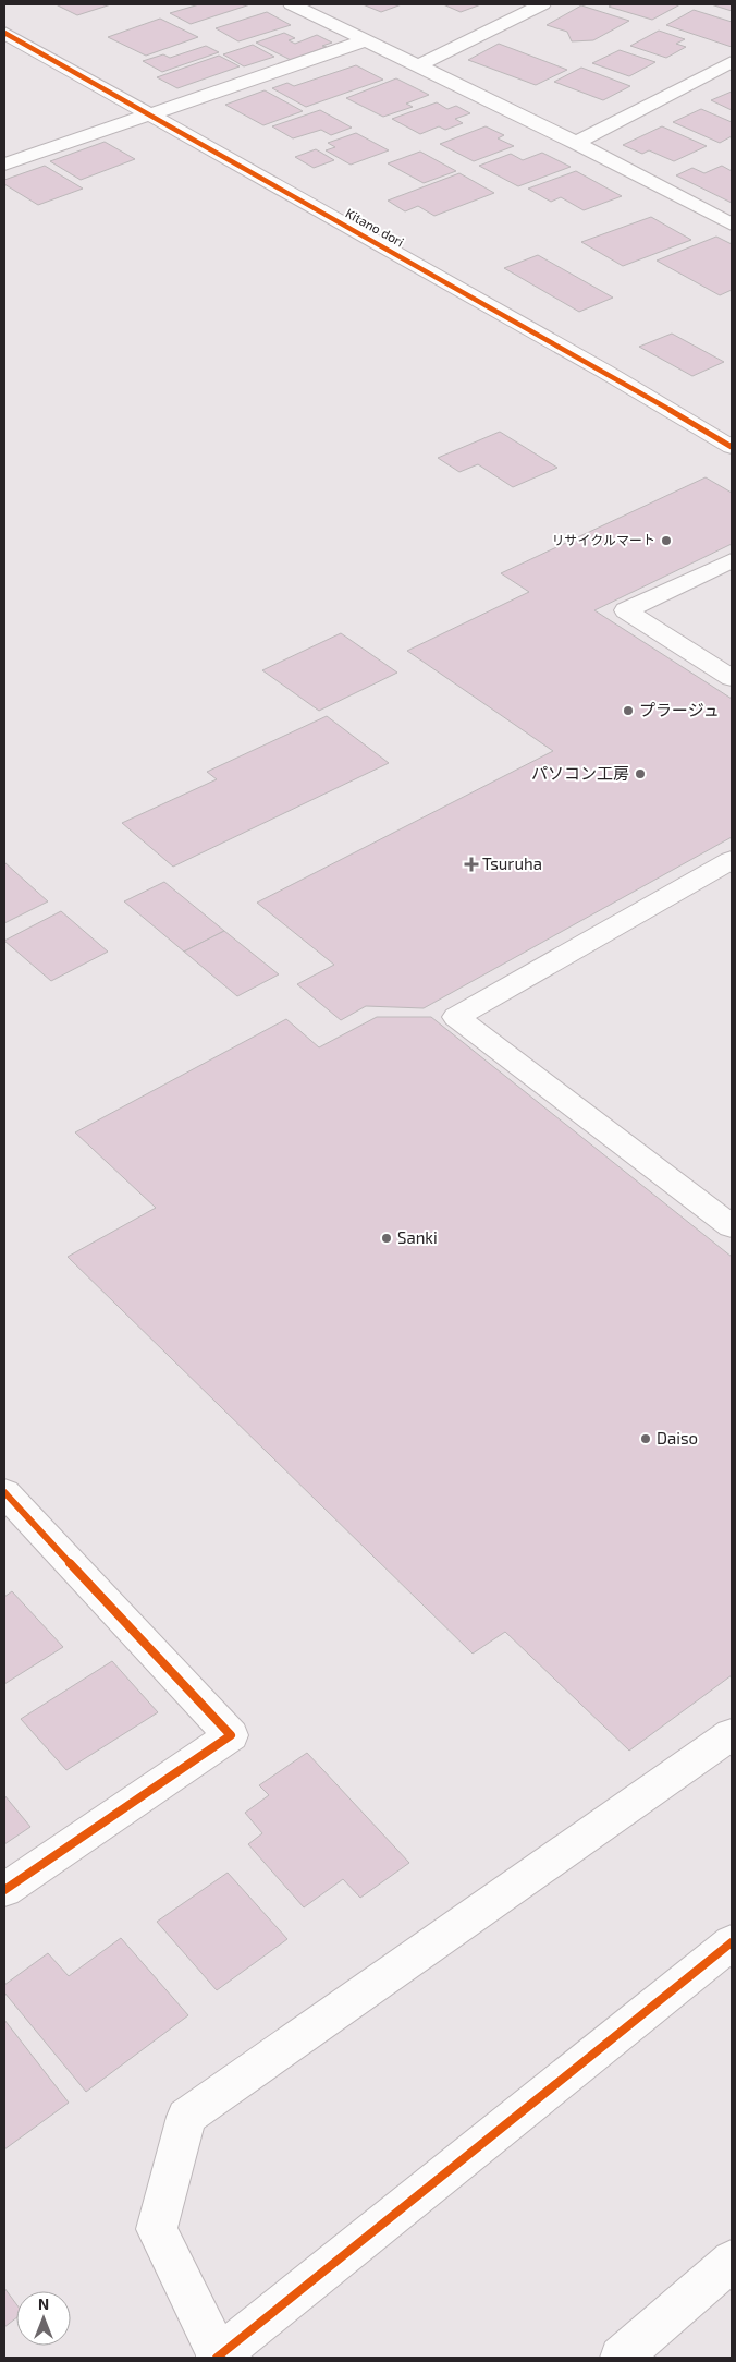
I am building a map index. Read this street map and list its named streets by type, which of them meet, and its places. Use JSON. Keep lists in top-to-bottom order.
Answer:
{
  "streets": {
    "street": ["Kitano dori"]
  },
  "places": {
    "other": [
      "リサイクルマート",
      "プラージュ",
      "パソコン工房",
      "Sanki",
      "Daiso"
    ],
    "health": ["Tsuruha"]
  },
  "north": "top"
}
